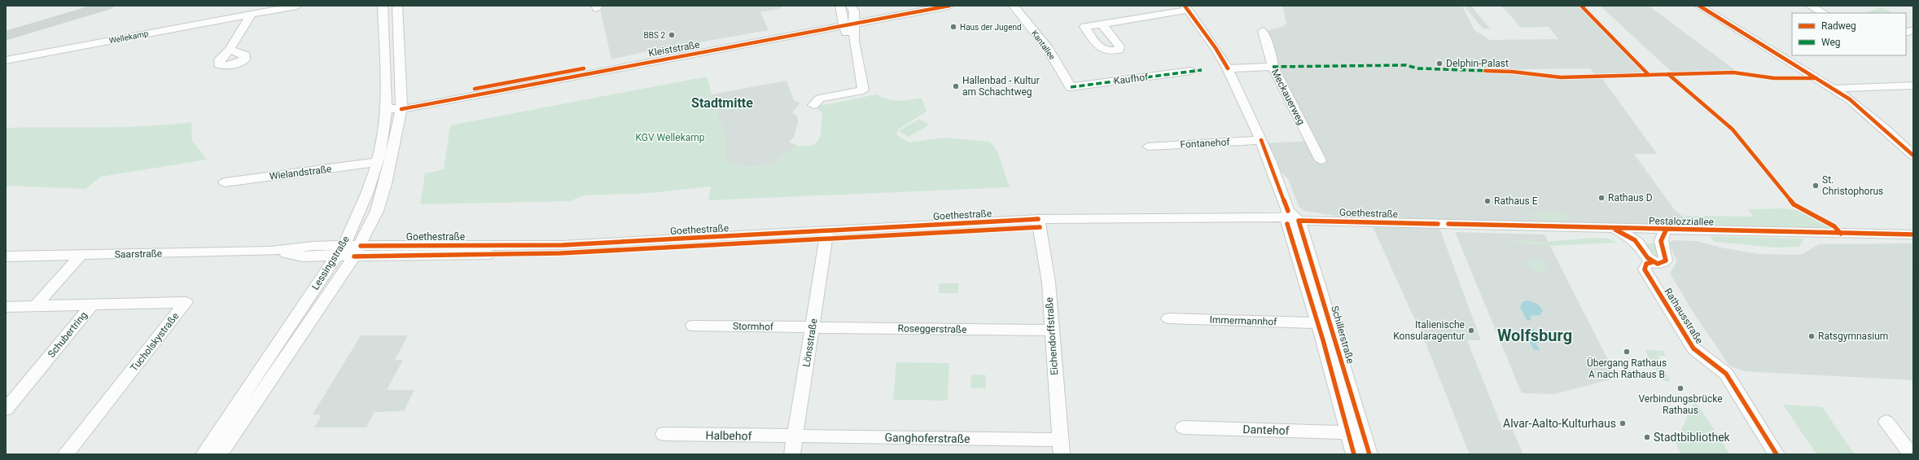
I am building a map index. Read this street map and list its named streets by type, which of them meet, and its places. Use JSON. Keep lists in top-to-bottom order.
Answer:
{
  "streets": {
    "street": [
      "Wellekamp",
      "Kantallee",
      "Kleiststraße",
      "Kaufhof",
      "Meckauerweg",
      "Fontanehof",
      "Wielandstraße",
      "Goethestraße",
      "Pestalozziallee",
      "Saarstraße",
      "Lessingstraße",
      "Rathausstraße",
      "Immermannhof",
      "Stormhof",
      "Roseggerstraße",
      "Schubertring",
      "Schillerstraße",
      "Eichendorffstraße",
      "Tucholskystraße",
      "Lönsstraße",
      "Dantehof",
      "Halbehof",
      "Ganghoferstraße"
    ]
  },
  "crossings": [
    ["Kantallee", "Kaufhof"],
    ["Kleiststraße", "Lessingstraße"],
    ["Fontanehof", "Schillerstraße"],
    ["Wielandstraße", "Lessingstraße"],
    ["Goethestraße", "Pestalozziallee"],
    ["Goethestraße", "Saarstraße"],
    ["Goethestraße", "Lessingstraße"],
    ["Goethestraße", "Schillerstraße"],
    ["Goethestraße", "Eichendorffstraße"],
    ["Goethestraße", "Lönsstraße"],
    ["Saarstraße", "Lessingstraße"],
    ["Immermannhof", "Schillerstraße"],
    ["Stormhof", "Roseggerstraße"],
    ["Stormhof", "Lönsstraße"],
    ["Roseggerstraße", "Eichendorffstraße"],
    ["Roseggerstraße", "Lönsstraße"],
    ["Schubertring", "Tucholskystraße"],
    ["Schillerstraße", "Dantehof"],
    ["Eichendorffstraße", "Ganghoferstraße"],
    ["Lönsstraße", "Halbehof"],
    ["Lönsstraße", "Ganghoferstraße"],
    ["Halbehof", "Ganghoferstraße"]
  ],
  "districts": ["Stadtmitte", "Wolfsburg"],
  "parks": ["KGV Wellekamp"],
  "places": [
    "Haus der Jugend",
    "BBS 2",
    "Delphin-Palast",
    "Hallenbad - Kultur am Schachtweg",
    "St. Christophorus",
    "Rathaus D",
    "Rathaus E",
    "Italienische Konsularagentur",
    "Ratsgymnasium",
    "Übergang Rathaus A nach Rathaus B",
    "Verbindungsbrücke Rathaus",
    "Alvar-Aalto-Kulturhaus",
    "Stadtbibliothek"
  ],
  "legend": ["Radweg", "Weg"]
}
